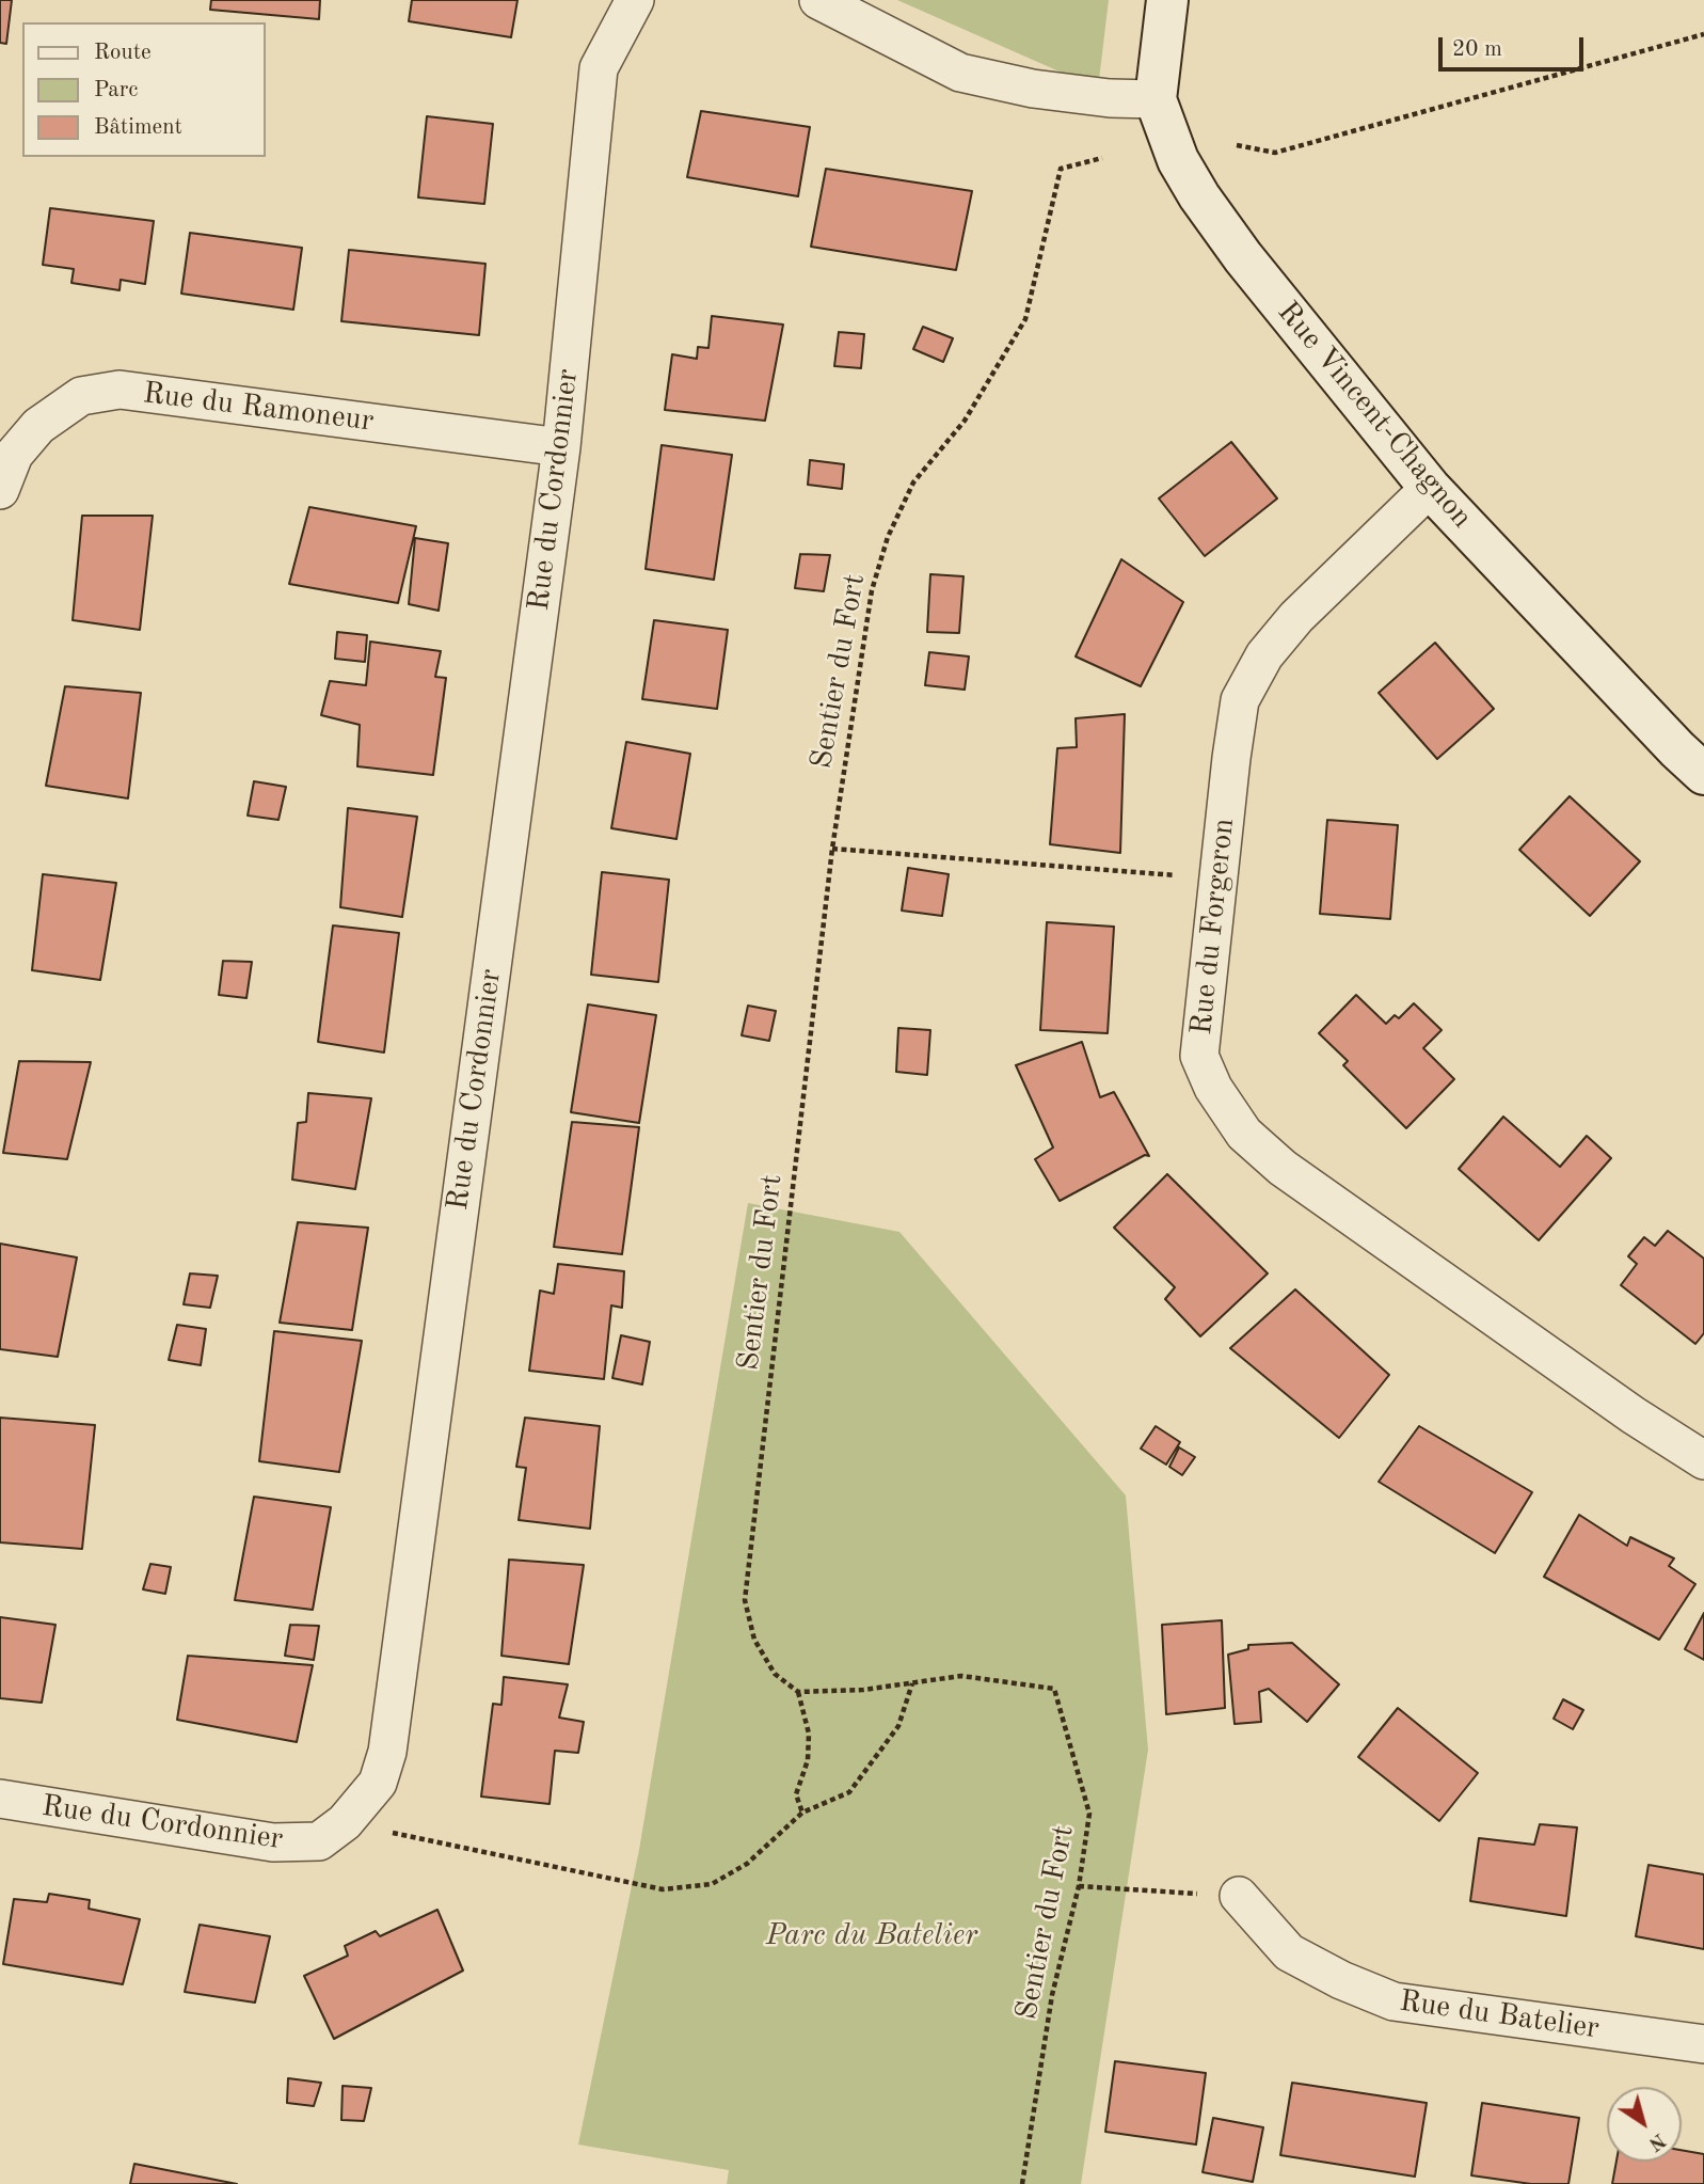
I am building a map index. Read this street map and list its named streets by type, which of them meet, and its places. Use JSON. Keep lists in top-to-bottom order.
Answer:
{
  "streets": {
    "street": [
      "Rue du Ramoneur",
      "Rue Vincent-Chagnon",
      "Rue du Cordonnier",
      "Rue du Forgeron",
      "Rue du Batelier"
    ],
    "path": ["Sentier du Fort"]
  },
  "crossings": [
    ["Rue du Ramoneur", "Rue du Cordonnier"],
    ["Rue Vincent-Chagnon", "Rue du Forgeron"]
  ],
  "parks": ["Parc du Batelier"],
  "legend": ["Route", "Parc", "Bâtiment"],
  "scale_bar": "20 m",
  "north": "bottom right"
}
